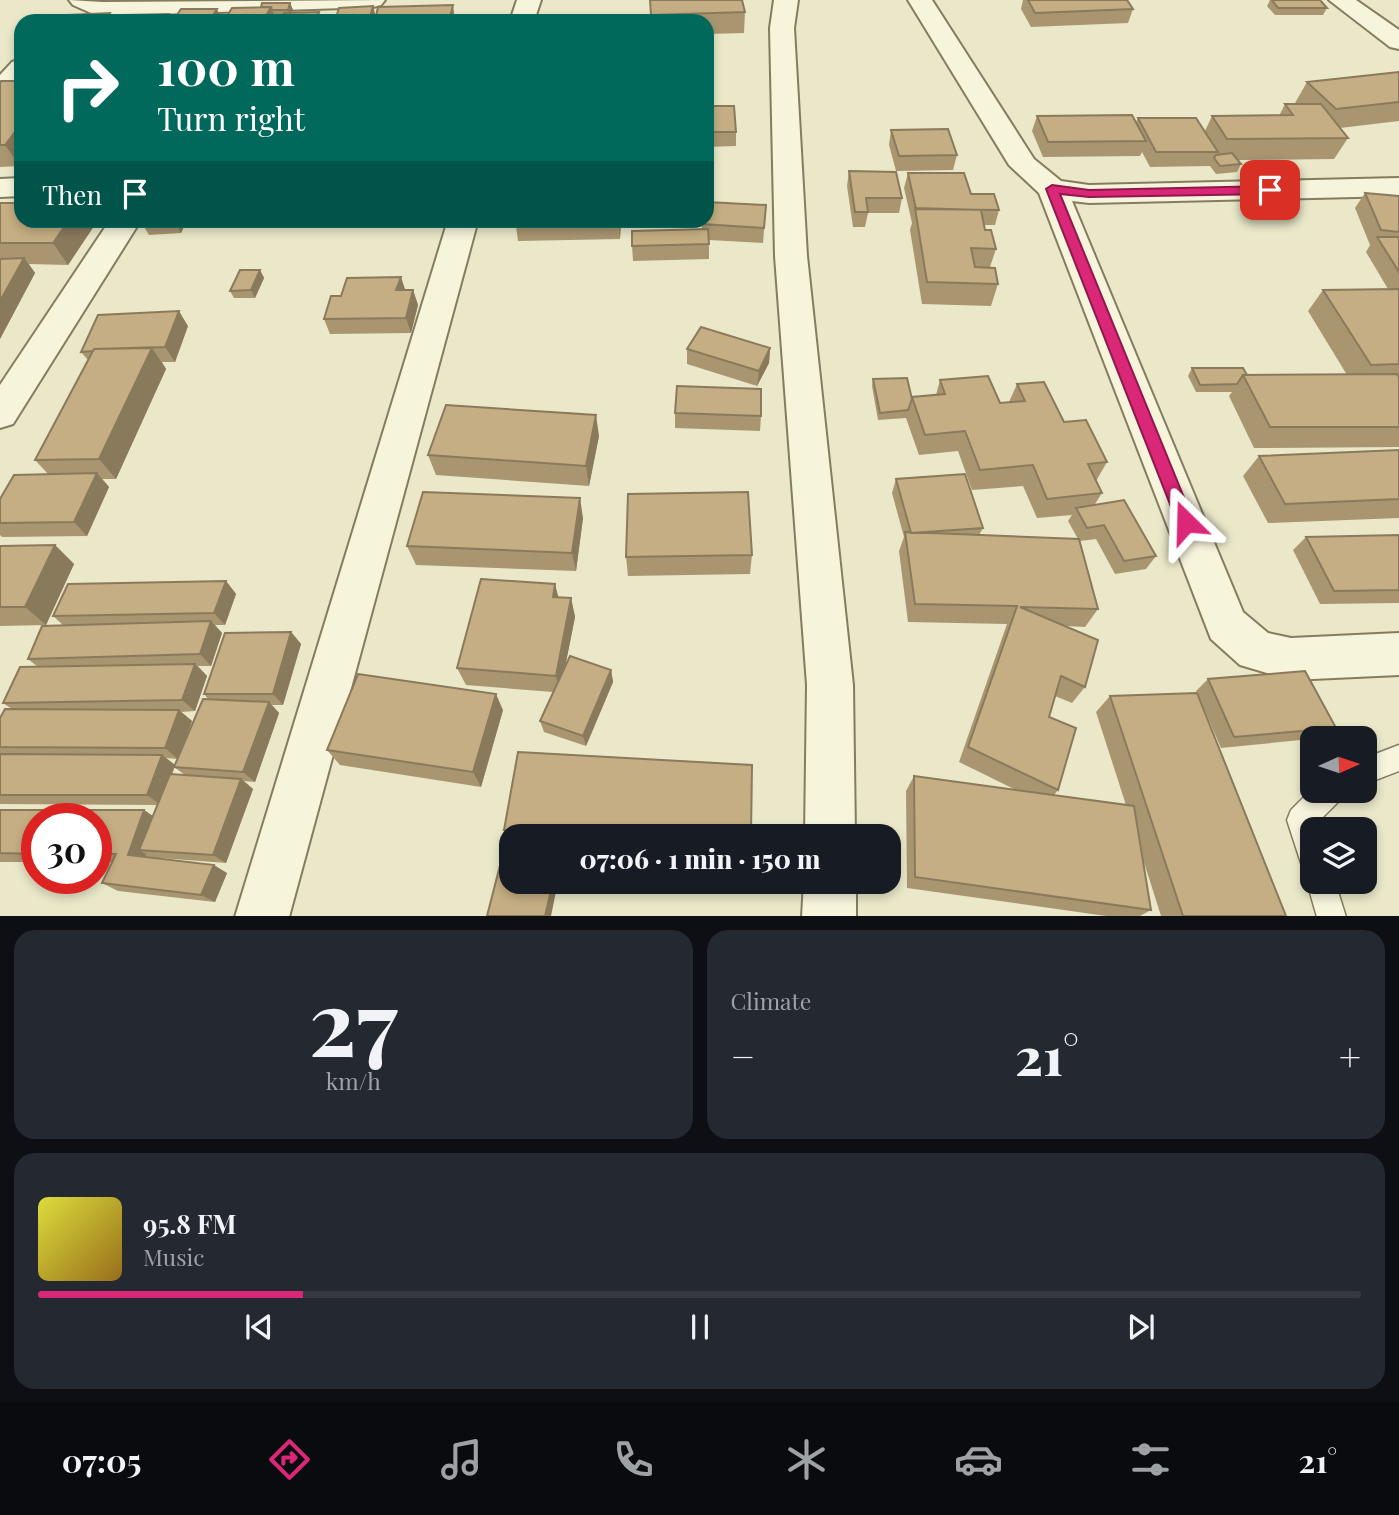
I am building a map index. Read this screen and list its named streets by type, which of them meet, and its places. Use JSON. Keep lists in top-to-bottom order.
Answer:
{
  "north": "right",
  "page": {
    "turn": ["100 m", "Turn right"],
    "then": "Then",
    "limit": "30",
    "trip": "07:06 · 1 min · 150 m",
    "tile": [
      ["27", "km/h"],
      "Climate"
    ],
    "heat": ["−", "21°", "+"],
    "song": ["95.8 FM", "Music"],
    "tabs": ["07:05", "21°"]
  }
}
